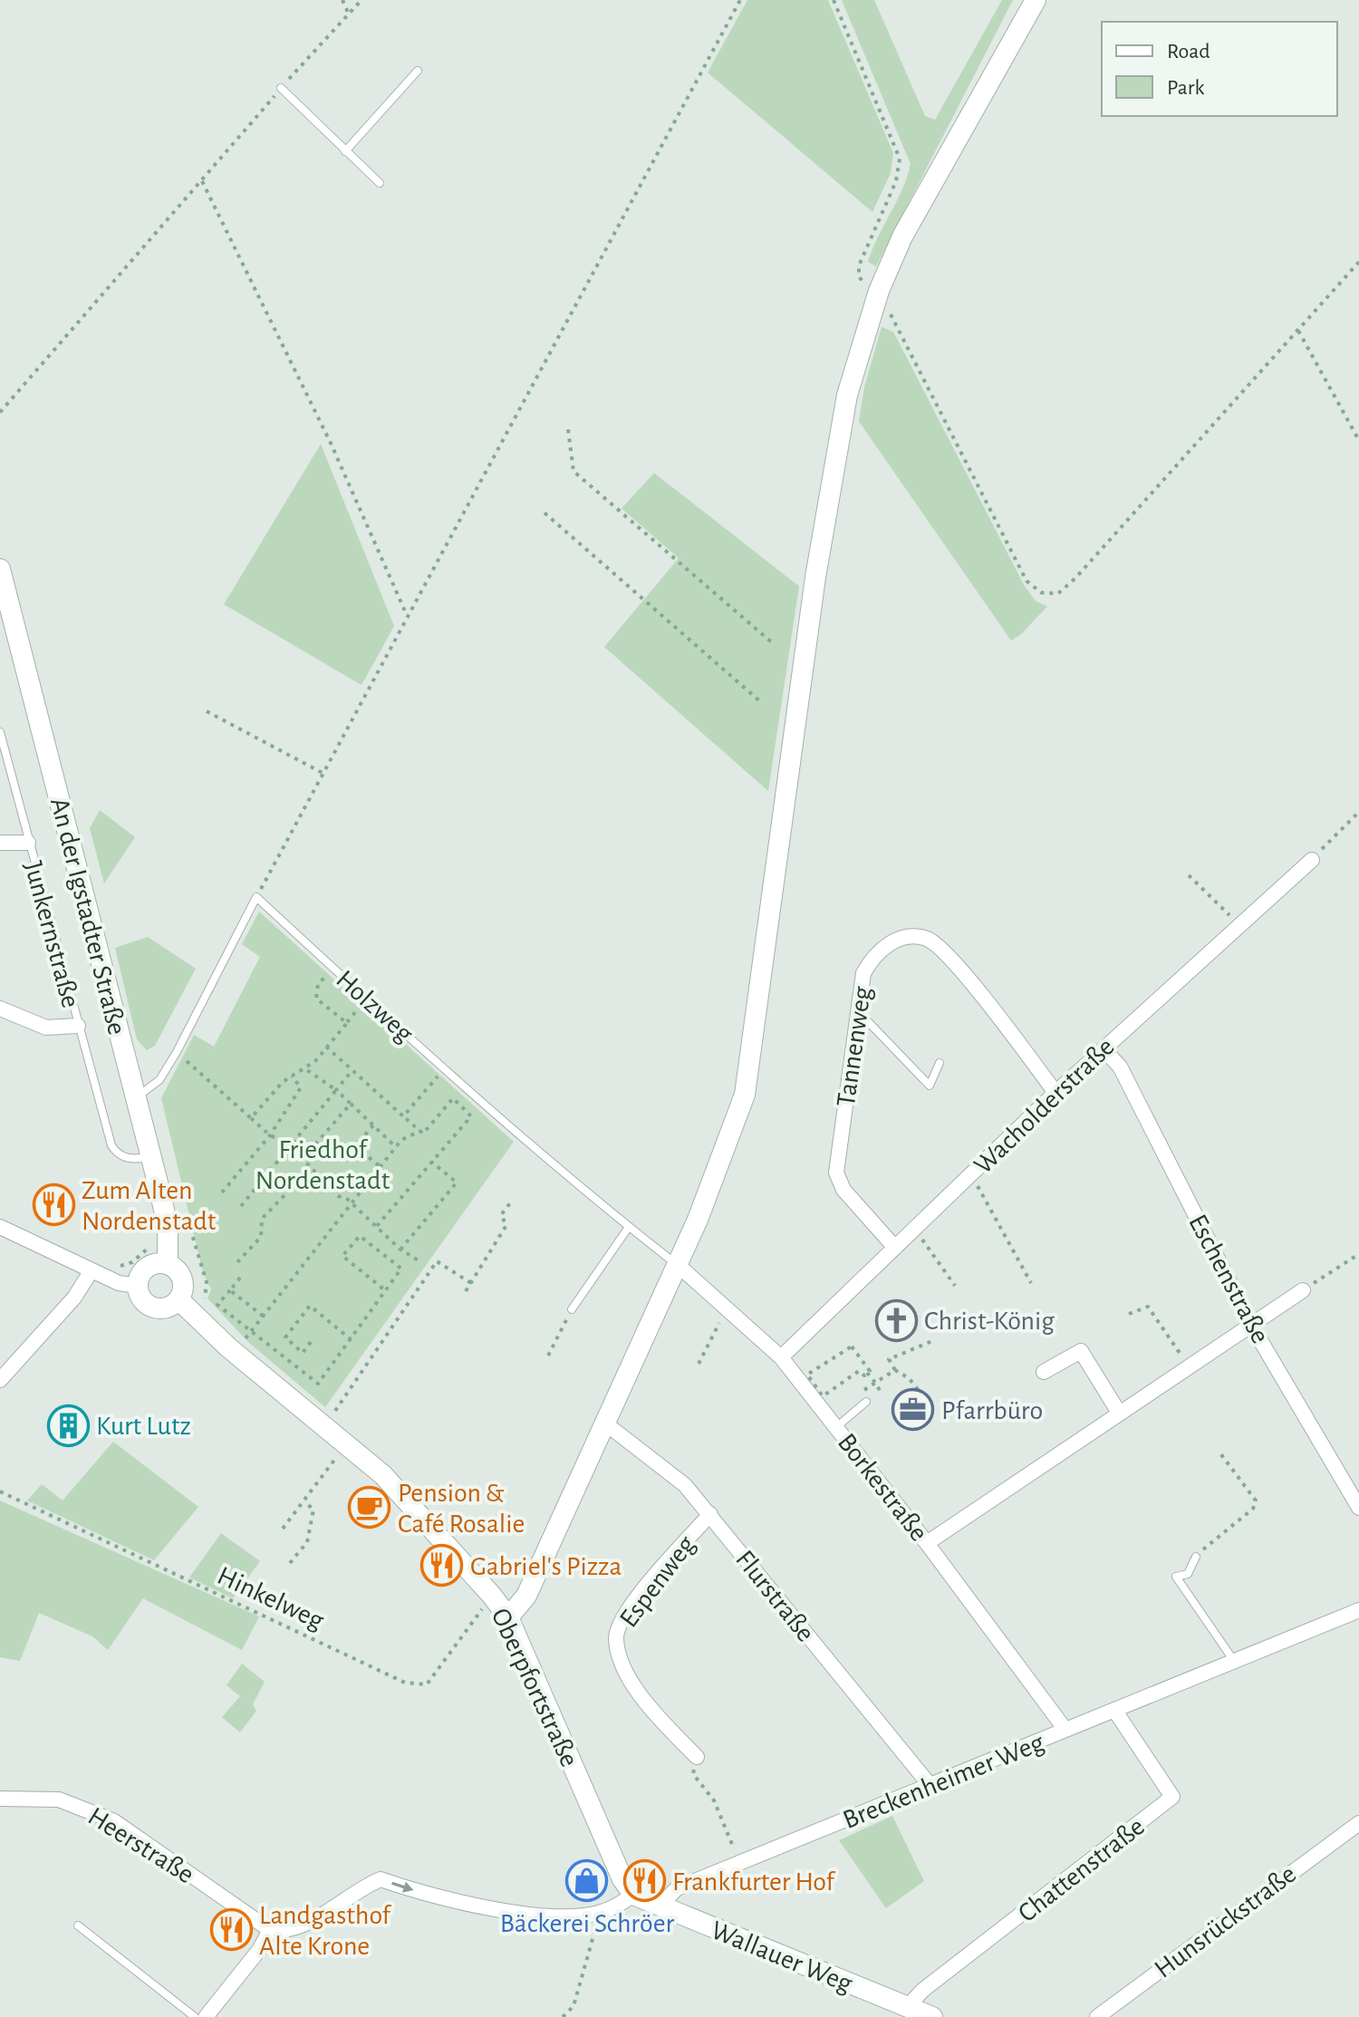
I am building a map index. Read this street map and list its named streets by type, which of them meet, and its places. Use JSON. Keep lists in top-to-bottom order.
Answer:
{
  "streets": {
    "main road": ["An der Igstadter Straße", "Oberpfortstraße", "Wallauer Weg"],
    "street": [
      "Junkernstraße",
      "Tannenweg",
      "Wacholderstraße",
      "Eschenstraße",
      "Borkestraße",
      "Espenweg",
      "Flurstraße",
      "Breckenheimer Weg",
      "Heerstraße",
      "Chattenstraße",
      "Hunsrückstraße"
    ],
    "lane": ["Holzweg"],
    "path": ["Hinkelweg"]
  },
  "crossings": [
    ["An der Igstadter Straße", "Junkernstraße"],
    ["An der Igstadter Straße", "Oberpfortstraße"],
    ["Holzweg", "Borkestraße"],
    ["Tannenweg", "Wacholderstraße"],
    ["Wacholderstraße", "Eschenstraße"],
    ["Wacholderstraße", "Borkestraße"],
    ["Borkestraße", "Breckenheimer Weg"],
    ["Espenweg", "Flurstraße"],
    ["Flurstraße", "Breckenheimer Weg"],
    ["Hinkelweg", "Oberpfortstraße"],
    ["Oberpfortstraße", "Wallauer Weg"],
    ["Breckenheimer Weg", "Chattenstraße"],
    ["Breckenheimer Weg", "Wallauer Weg"],
    ["Chattenstraße", "Wallauer Weg"]
  ],
  "parks": ["Friedhof Nordenstadt"],
  "places": {
    "restaurant": [
      "Zum Alten Nordenstadt",
      "Gabriel's Pizza",
      "Frankfurter Hof",
      "Landgasthof Alte Krone"
    ],
    "church": ["Christ-König"],
    "office": ["Pfarrbüro"],
    "building": ["Kurt Lutz"],
    "cafe": ["Pension & Café Rosalie"],
    "shop": ["Bäckerei Schröer"]
  },
  "legend": ["Road", "Park"]
}
